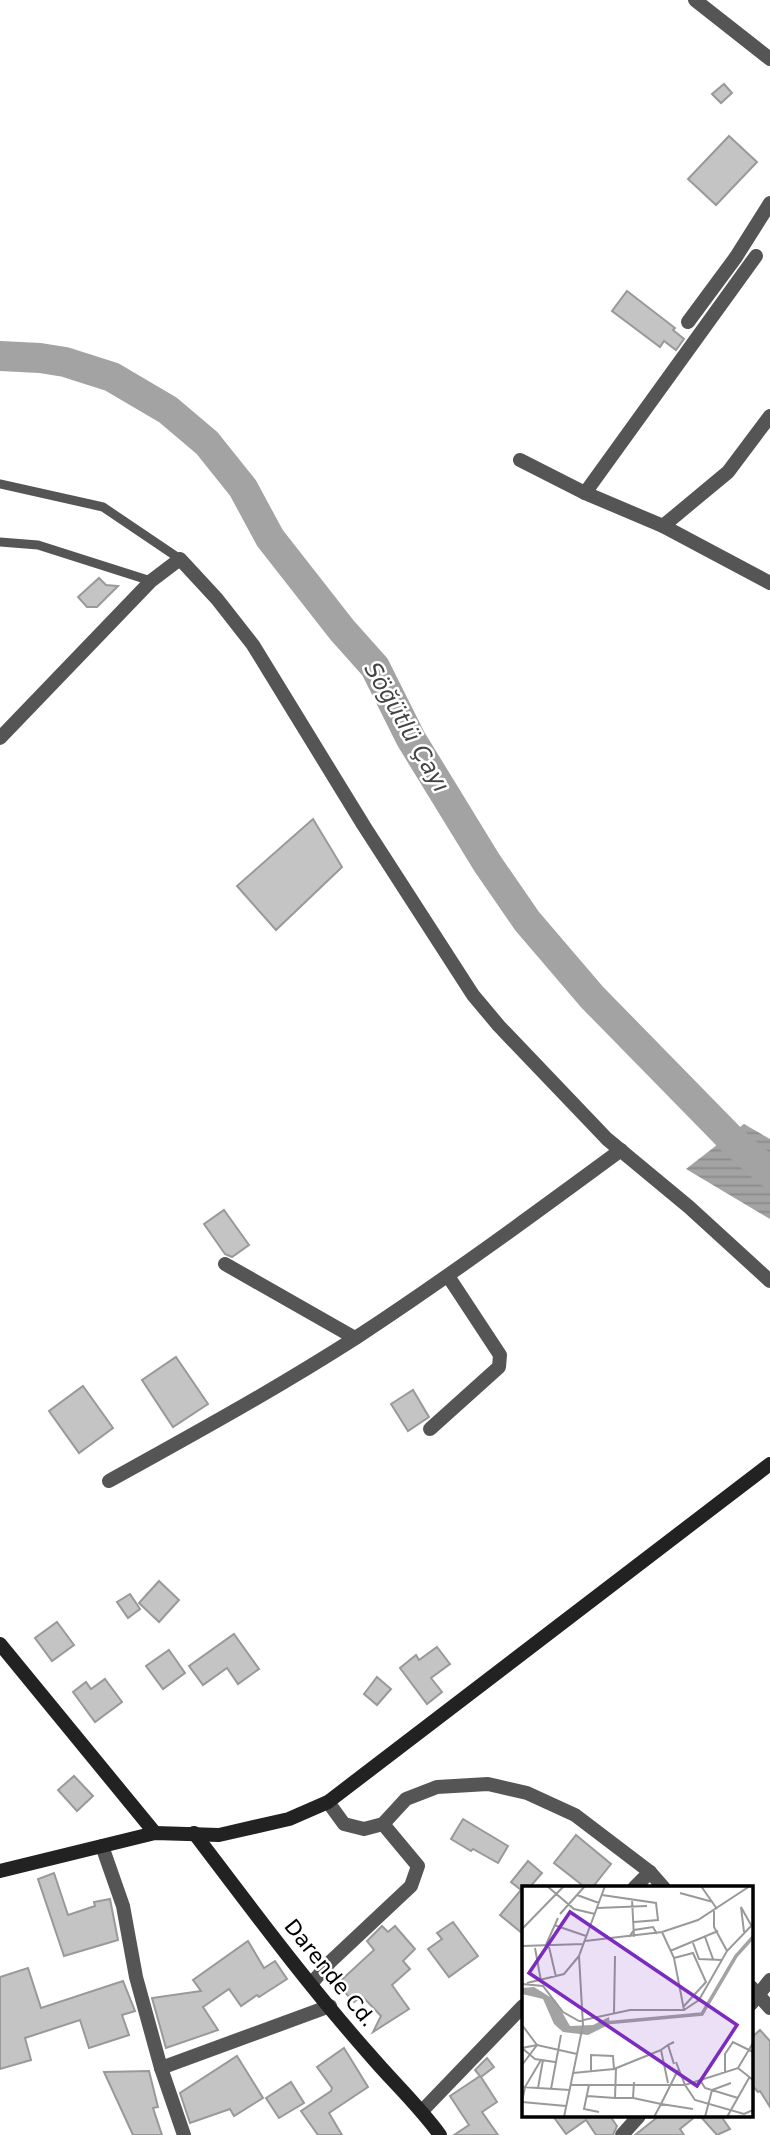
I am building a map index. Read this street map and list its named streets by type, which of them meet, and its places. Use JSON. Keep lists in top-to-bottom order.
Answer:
{
  "streets": {
    "main road": ["Darende Cd."]
  },
  "water": ["Söğütlü Çayı"]
}
